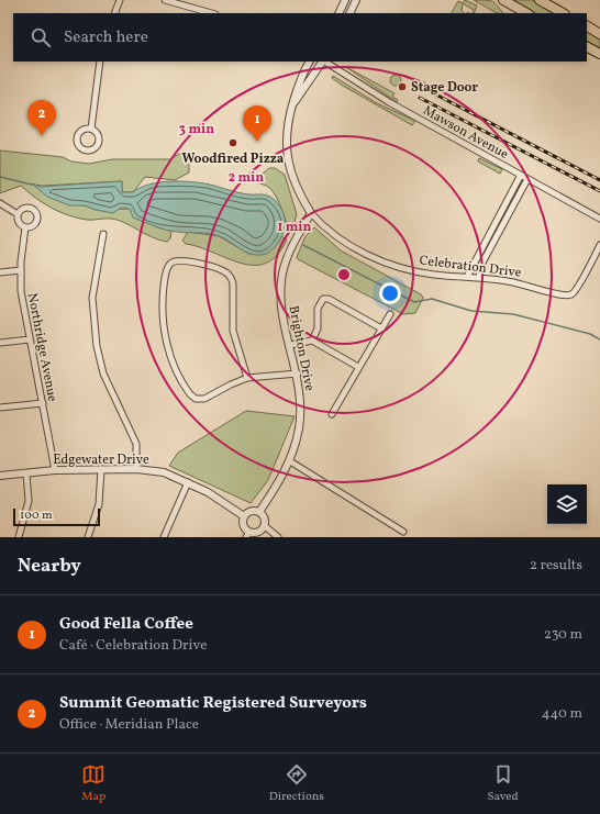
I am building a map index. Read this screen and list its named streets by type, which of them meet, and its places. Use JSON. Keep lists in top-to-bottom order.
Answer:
{
  "streets": {
    "street": [
      "Mawson Avenue",
      "Celebration Drive",
      "Northridge Avenue",
      "Brighton Drive",
      "Edgewater Drive"
    ]
  },
  "crossings": [
    ["Celebration Drive", "Brighton Drive"],
    ["Northridge Avenue", "Edgewater Drive"],
    ["Brighton Drive", "Edgewater Drive"]
  ],
  "places": ["Stage Door", "Woodfired Pizza"],
  "scale_bar": "100 m",
  "page": {
    "search": "Search here",
    "pins": ["2", "1"],
    "scale": "100 m",
    "heading": ["Nearby", "2 results"],
    "list": [
      {
        "mark": "1",
        "name": "Good Fella Coffee",
        "note": "Café · Celebration Drive",
        "value": "230 m"
      },
      {
        "mark": "2",
        "name": "Summit Geomatic Registered Surveyors",
        "note": "Office · Meridian Place",
        "value": "440 m"
      }
    ],
    "nav": ["Map", "Directions", "Saved"]
  },
  "rings": ["3 min", "2 min", "1 min"]
}
